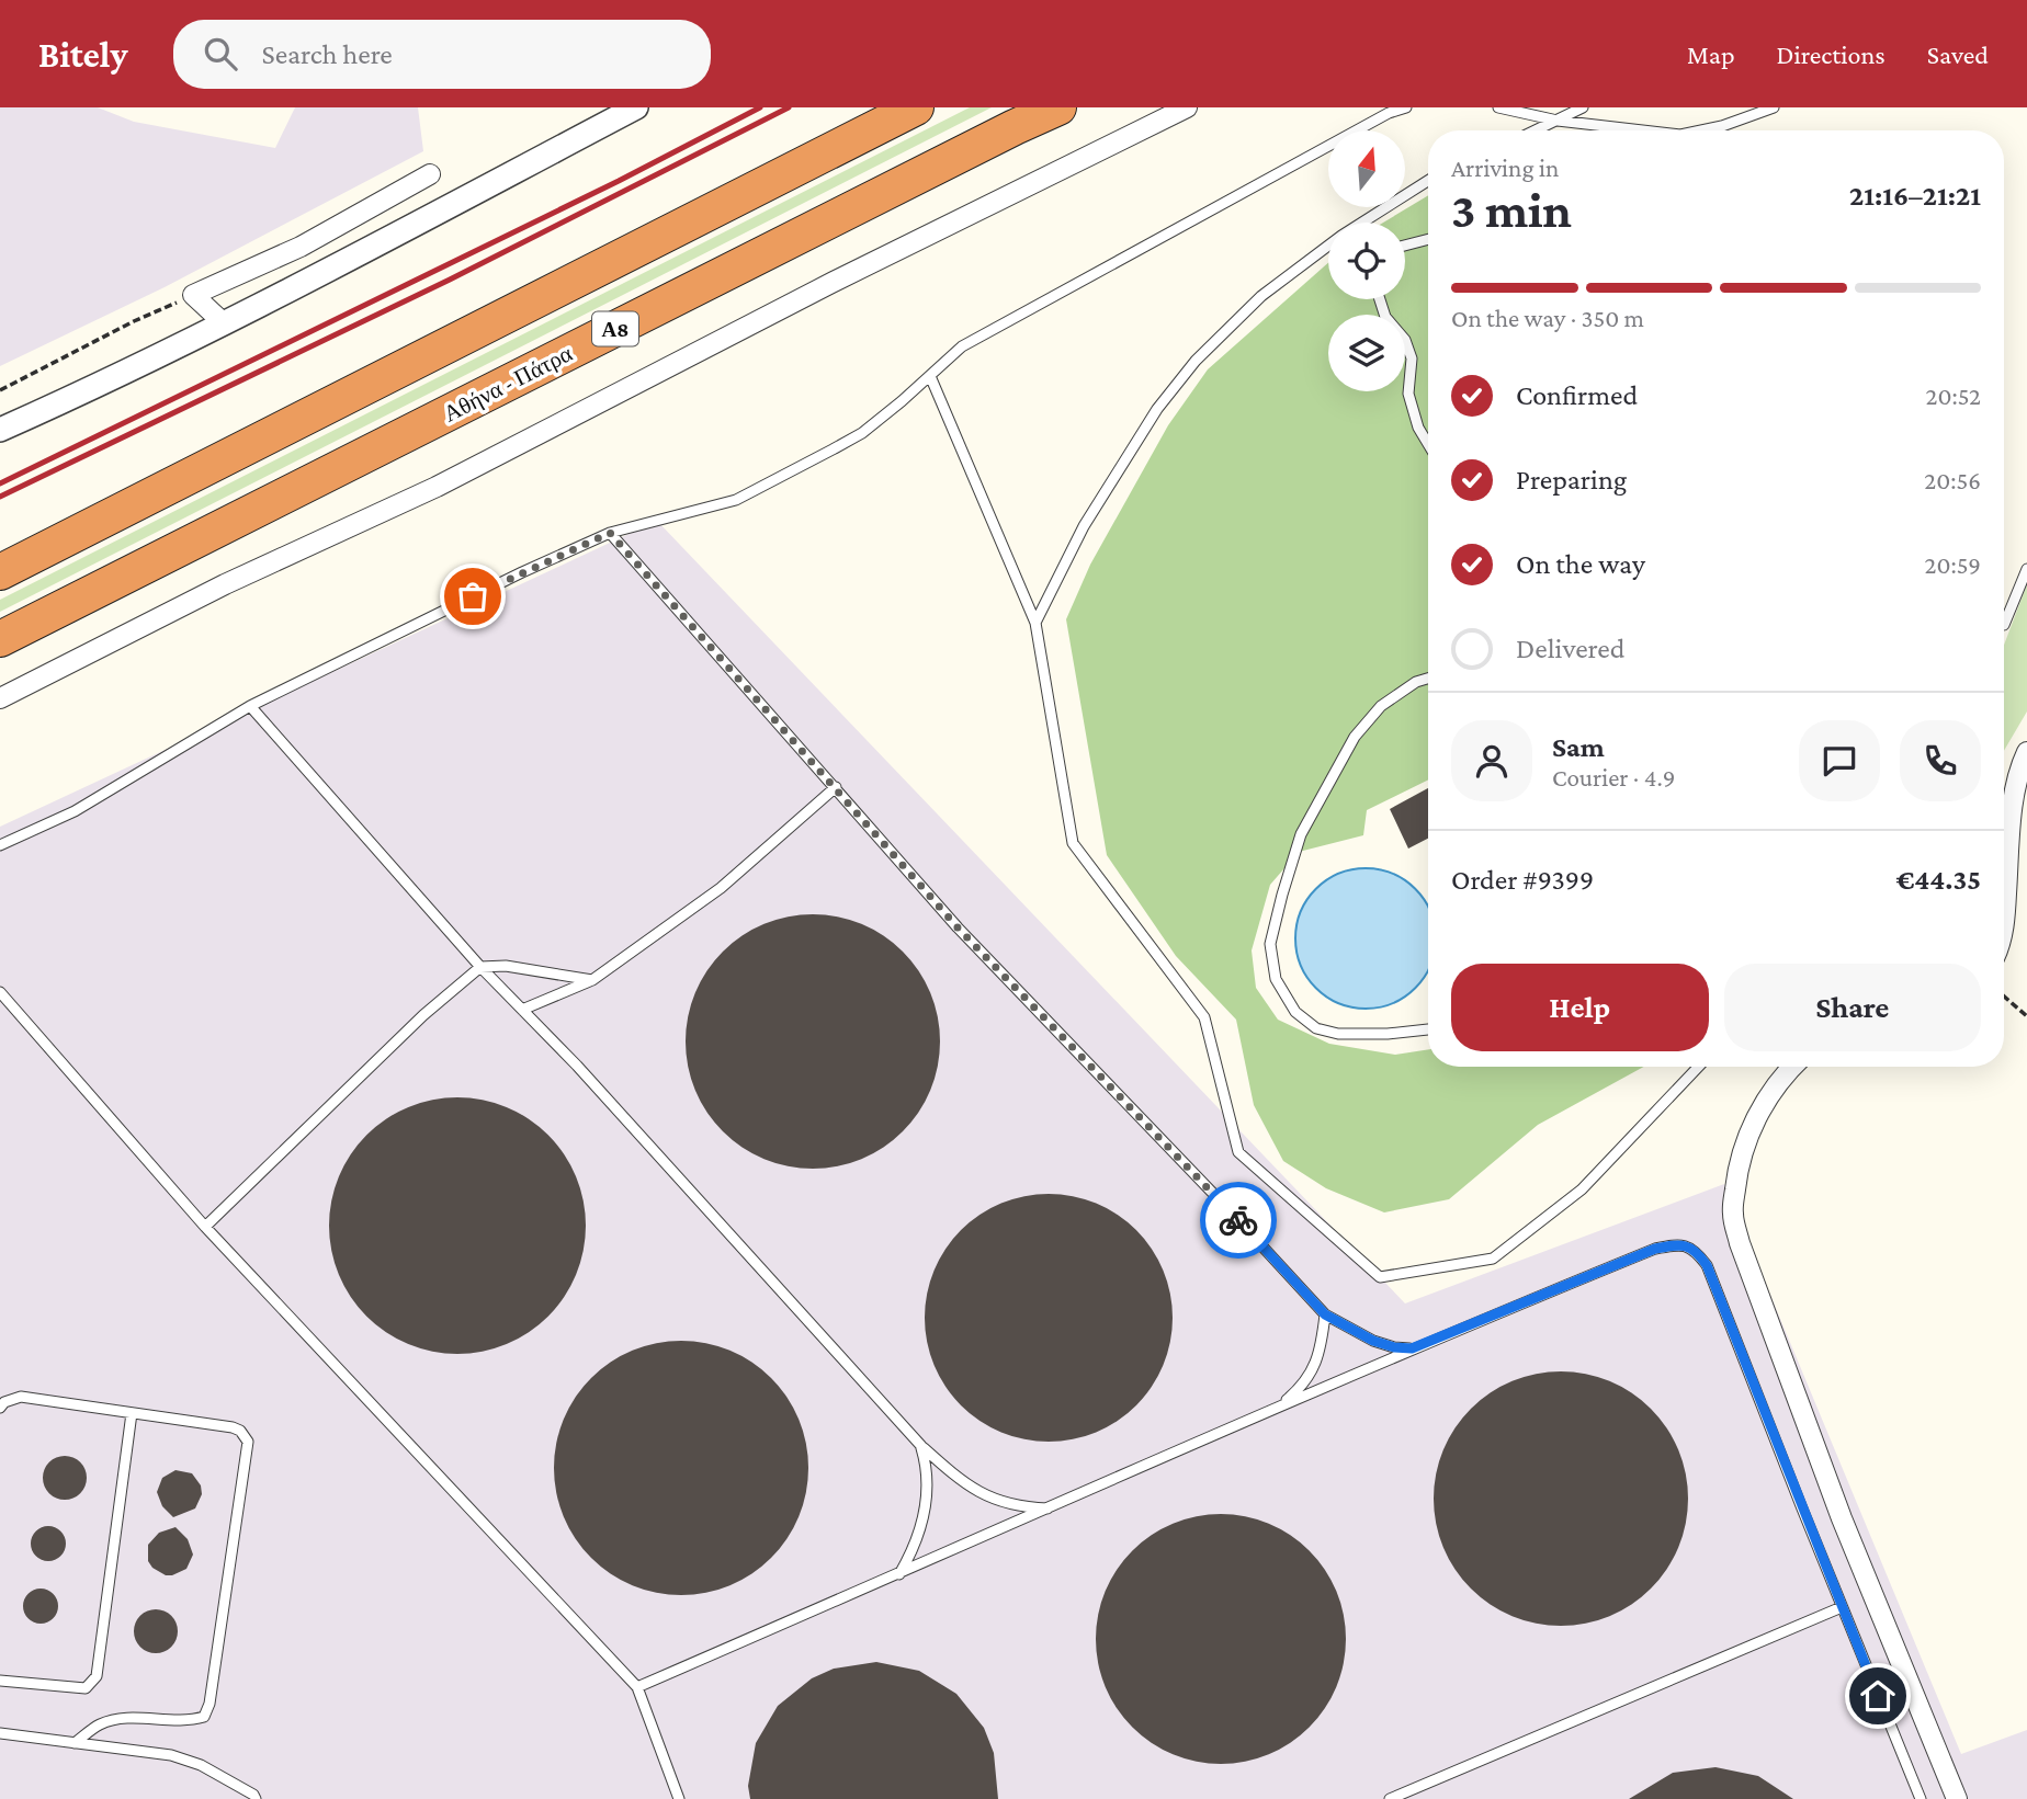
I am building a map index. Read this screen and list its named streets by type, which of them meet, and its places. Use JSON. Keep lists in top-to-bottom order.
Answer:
{
  "streets": {
    "highway": ["Α8", "Αθήνα - Πάτρα"]
  },
  "north": "top",
  "page": {
    "header": "Bitely",
    "search": "Search here",
    "nav": ["Map", "Directions", "Saved"],
    "heading": ["3 min", "Arriving in", "21:16–21:21"],
    "panel": [
      "Sam",
      "Courier · 4.9",
      "Order #9399",
      "€44.35"
    ],
    "bar": "On the way · 350 m",
    "list": [
      ["Confirmed", "20:52"],
      ["Preparing", "20:56"],
      ["On the way", "20:59"],
      "Delivered"
    ],
    "buttons": ["Help", "Share"]
  }
}
